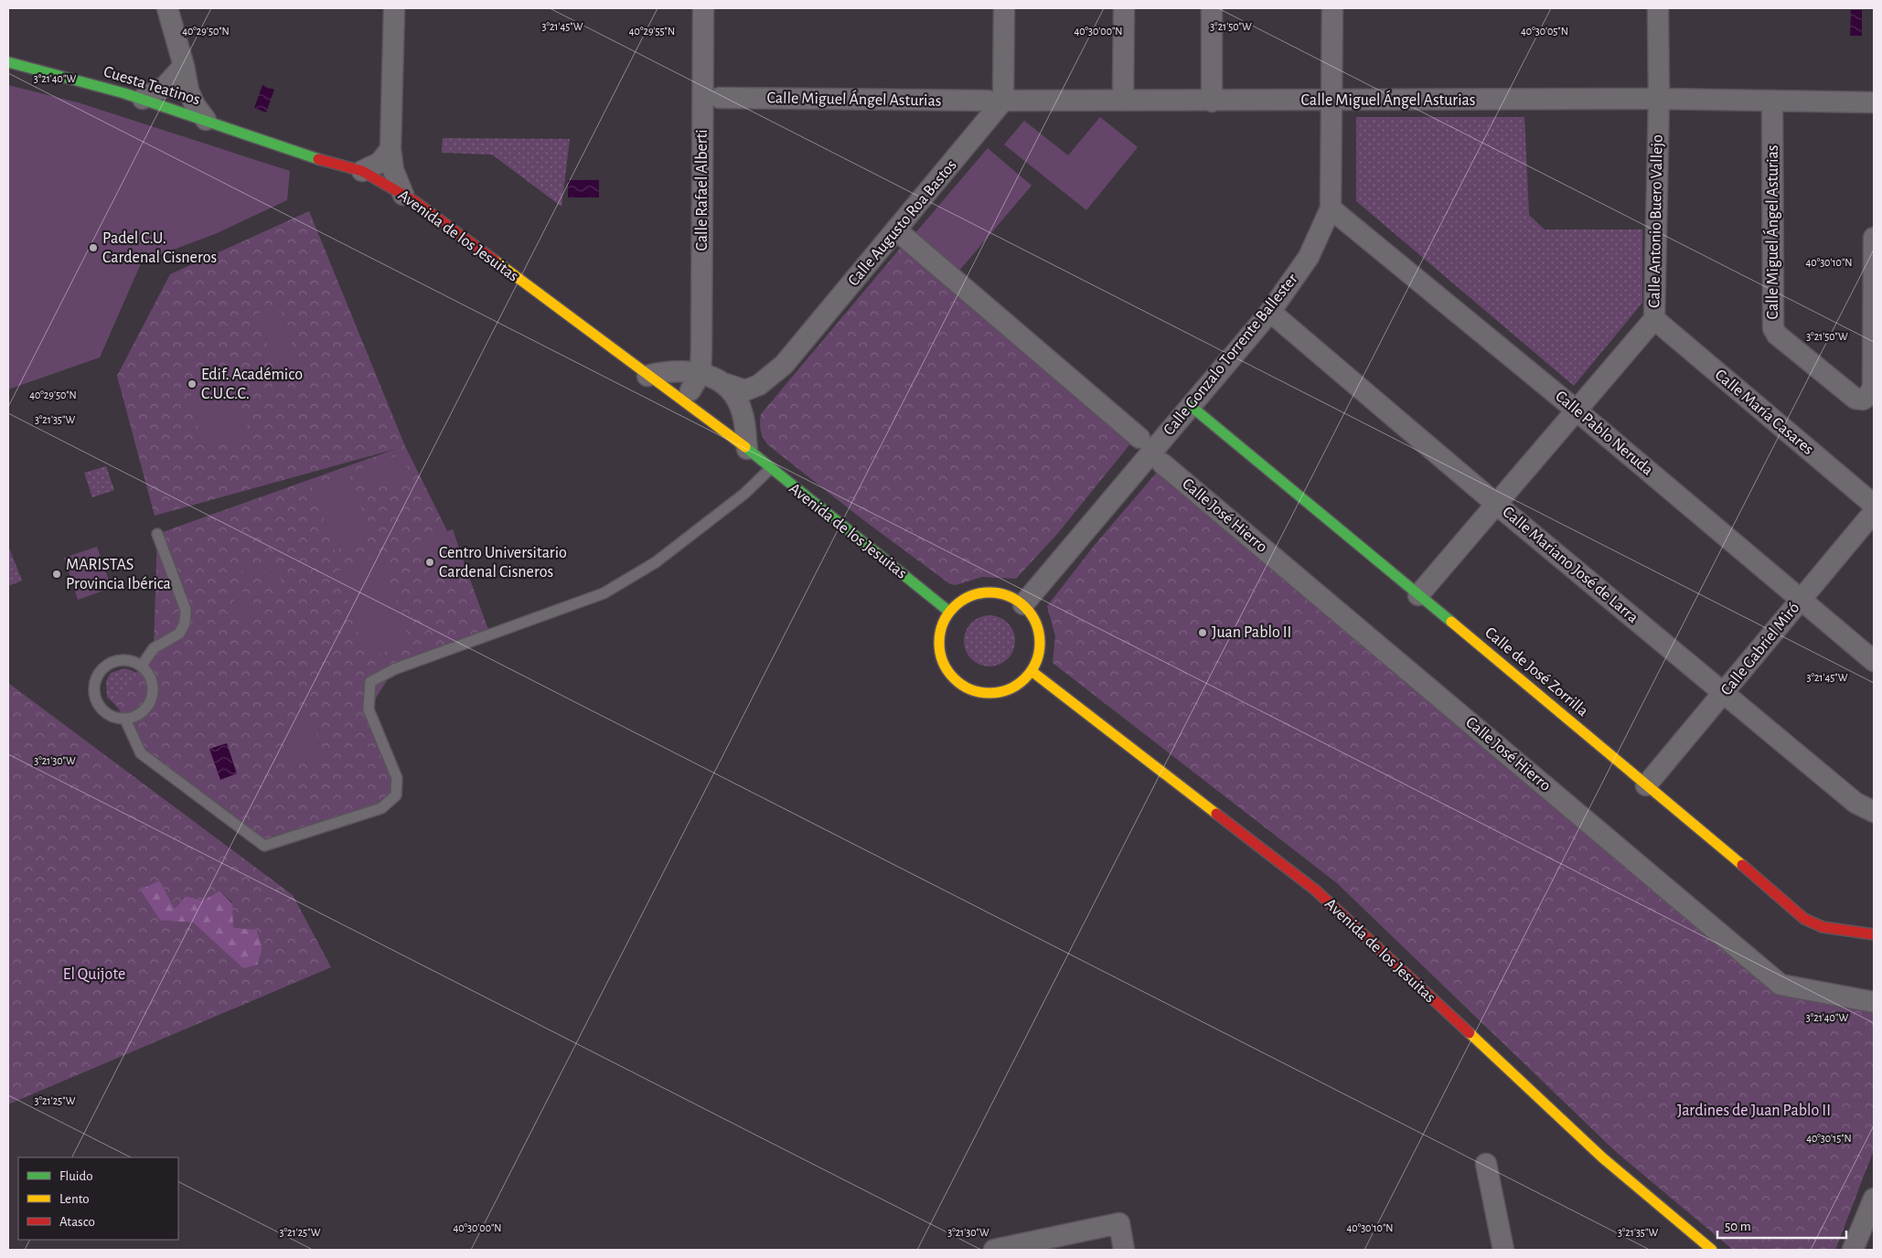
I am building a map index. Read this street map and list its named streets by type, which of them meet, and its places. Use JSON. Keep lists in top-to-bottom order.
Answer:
{
  "streets": {
    "street": [
      "Cuesta Teatinos",
      "Calle Miguel Ángel Asturias",
      "Calle Rafael Alberti",
      "Calle Antonio Buero Vallejo",
      "Calle Augusto Roa Bastos",
      "Avenida de los Jesuitas",
      "Calle Gonzalo Torrente Ballester",
      "Calle María Casares",
      "Calle Pablo Neruda",
      "Calle José Hierro",
      "Calle Mariano José de Larra",
      "Calle Gabriel Miró",
      "Calle de José Zorrilla"
    ]
  },
  "crossings": [
    ["Cuesta Teatinos", "Avenida de los Jesuitas"],
    ["Calle Miguel Ángel Asturias", "Calle Antonio Buero Vallejo"],
    ["Calle Miguel Ángel Asturias", "Calle Augusto Roa Bastos"],
    ["Calle Miguel Ángel Asturias", "Calle Gonzalo Torrente Ballester"],
    ["Calle Rafael Alberti", "Calle Augusto Roa Bastos"],
    ["Calle Rafael Alberti", "Avenida de los Jesuitas"],
    ["Calle Antonio Buero Vallejo", "Calle María Casares"],
    ["Calle Antonio Buero Vallejo", "Calle Pablo Neruda"],
    ["Calle Antonio Buero Vallejo", "Calle Mariano José de Larra"],
    ["Calle Antonio Buero Vallejo", "Calle de José Zorrilla"],
    ["Calle Augusto Roa Bastos", "Avenida de los Jesuitas"],
    ["Avenida de los Jesuitas", "Calle Gonzalo Torrente Ballester"],
    ["Calle Gonzalo Torrente Ballester", "Calle Pablo Neruda"],
    ["Calle Gonzalo Torrente Ballester", "Calle Mariano José de Larra"],
    ["Calle Gonzalo Torrente Ballester", "Calle de José Zorrilla"],
    ["Calle Pablo Neruda", "Calle Gabriel Miró"],
    ["Calle Mariano José de Larra", "Calle Gabriel Miró"],
    ["Calle Gabriel Miró", "Calle de José Zorrilla"]
  ],
  "parks": ["El Quijote", "Jardines de Juan Pablo II"],
  "places": [
    "Padel C.U. Cardenal Cisneros",
    "Edif. Académico C.U.C.C.",
    "Centro Universitario Cardenal Cisneros",
    "MARISTAS Provincia Ibérica",
    "Juan Pablo II"
  ],
  "legend": ["Fluido", "Lento", "Atasco"],
  "scale_bar": "50 m",
  "coordinates": [
    "3°21'45\"W",
    "3°21'50\"W",
    "40°29'50\"N",
    "40°29'55\"N",
    "40°30'00\"N",
    "40°30'05\"N",
    "3°21'40\"W",
    "40°30'10\"N",
    "3°21'35\"W",
    "3°21'30\"W",
    "3°21'25\"W",
    "40°30'15\"N"
  ]
}
